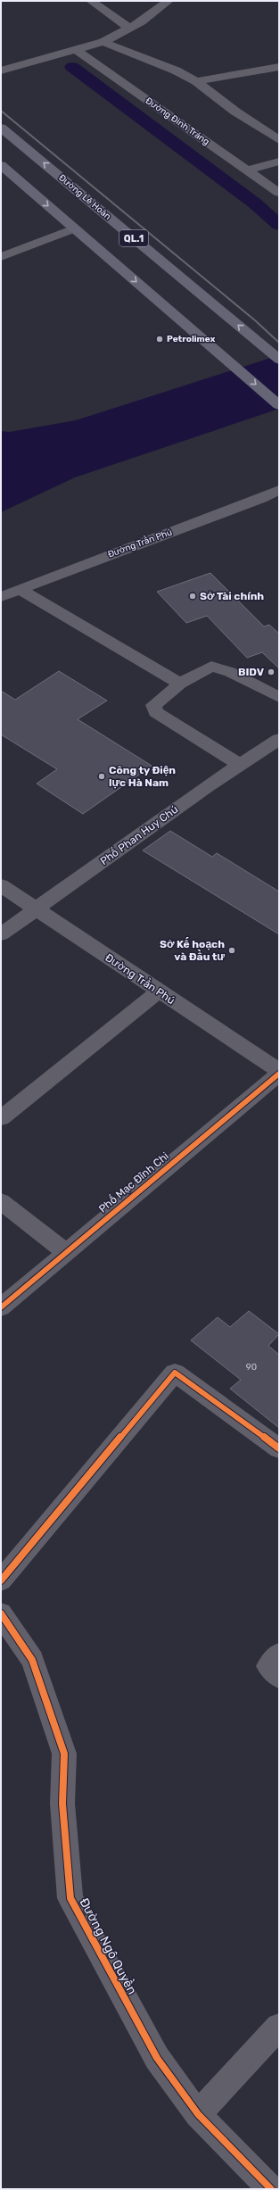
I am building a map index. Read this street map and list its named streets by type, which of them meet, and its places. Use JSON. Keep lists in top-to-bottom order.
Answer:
{
  "streets": {
    "main road": ["Đường Lê Hoàn", "QL.1"],
    "street": [
      "Đường Đinh Tráng",
      "Đường Trần Phú",
      "Phố Phan Huy Chú",
      "Phố Mạc Đĩnh Chi",
      "Đường Ngô Quyền"
    ]
  },
  "crossings": [
    ["Đường Trần Phú", "Phố Phan Huy Chú"],
    ["Đường Trần Phú", "Phố Mạc Đĩnh Chi"]
  ],
  "places": [
    "Petrolimex",
    "Sở Tài chính",
    "BIDV",
    "Công ty Điện lực Hà Nam",
    "Sở Kế hoạch và Đầu tư"
  ],
  "house_numbers": ["90"]
}
